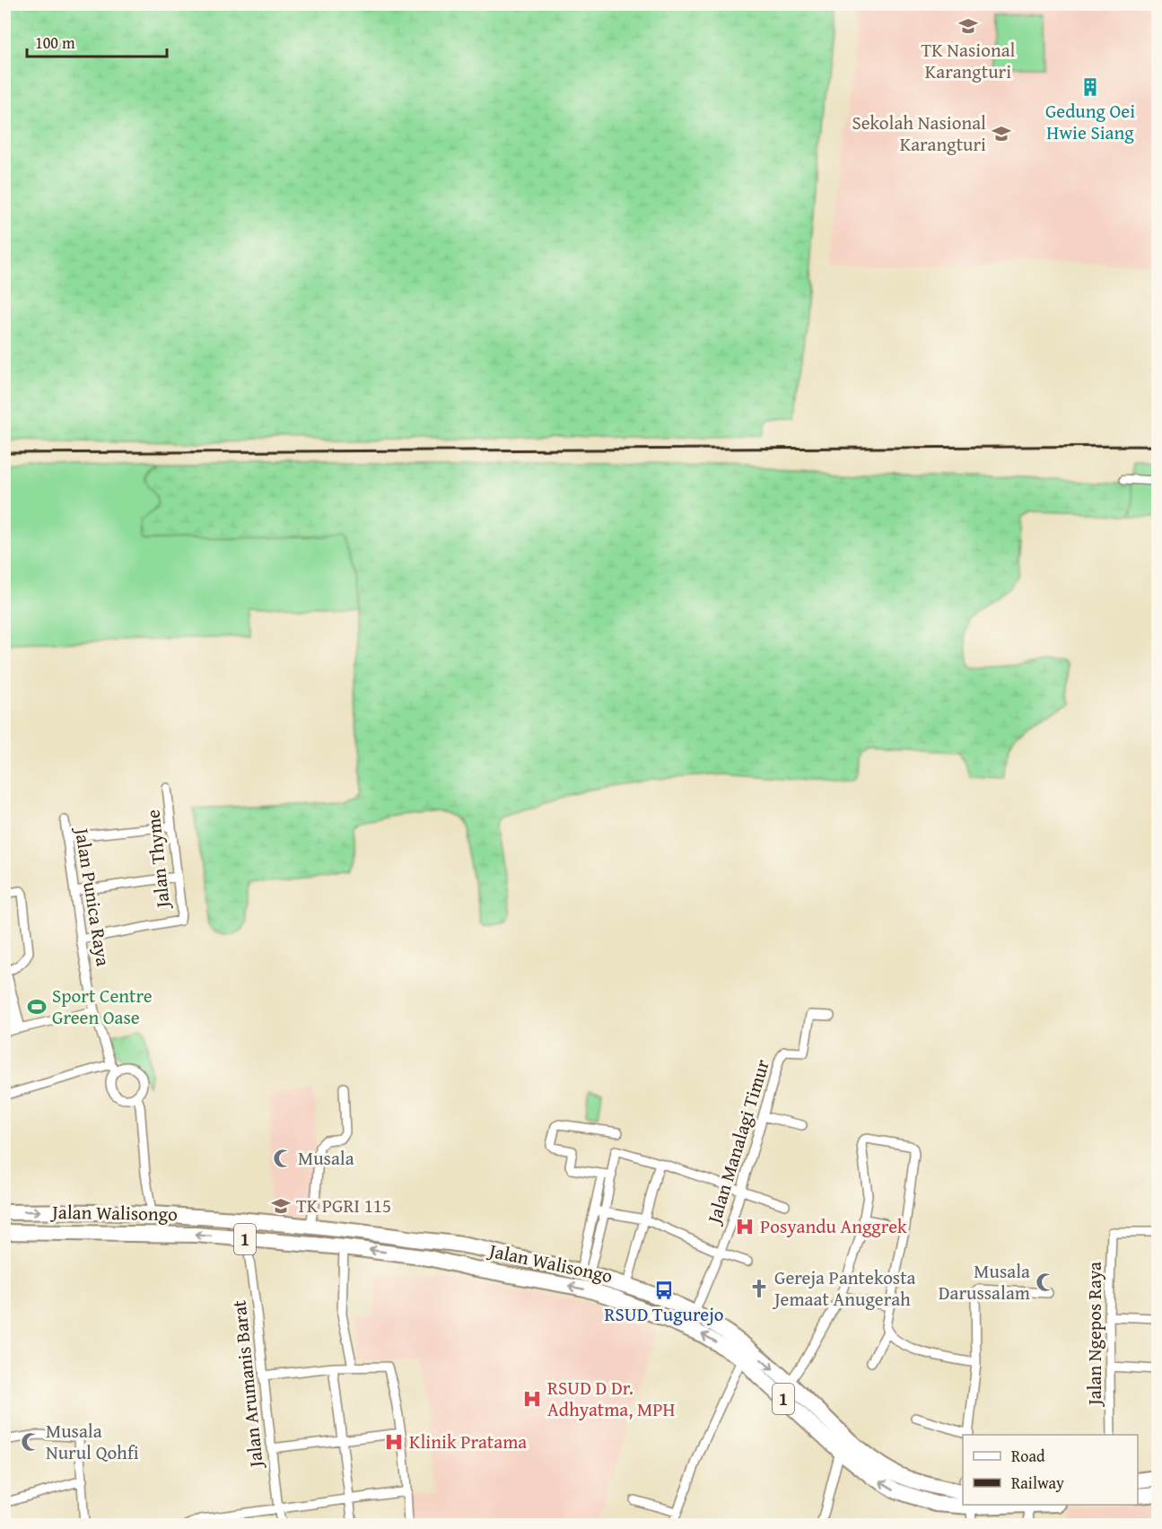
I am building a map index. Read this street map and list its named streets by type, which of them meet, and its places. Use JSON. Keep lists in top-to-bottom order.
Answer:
{
  "streets": {
    "highway": ["Jalan Walisongo", "1"],
    "street": [
      "Jalan Thyme",
      "Jalan Punica Raya",
      "Jalan Manalagi Timur",
      "Jalan Ngepos Raya",
      "Jalan Arumanis Barat"
    ]
  },
  "crossings": [
    ["Jalan Thyme", "Jalan Punica Raya"],
    ["Jalan Manalagi Timur", "Jalan Walisongo"],
    ["Jalan Walisongo", "Jalan Arumanis Barat"]
  ],
  "places": {
    "school or university": ["TK Nasional Karangturi", "Sekolah Nasional Karangturi", "TK PGRI 115"],
    "building": ["Gedung Oei Hwie Siang"],
    "sports": ["Sport Centre Green Oase"],
    "mosque": ["Musala", "Musala Darussalam", "Musala Nurul Qohfi"],
    "hospital": ["Posyandu Anggrek", "RSUD D Dr. Adhyatma, MPH", "Klinik Pratama"],
    "church": ["Gereja Pantekosta Jemaat Anugerah"],
    "bus stop": ["RSUD Tugurejo"]
  },
  "legend": ["Road", "Railway"],
  "scale_bar": "100 m"
}
